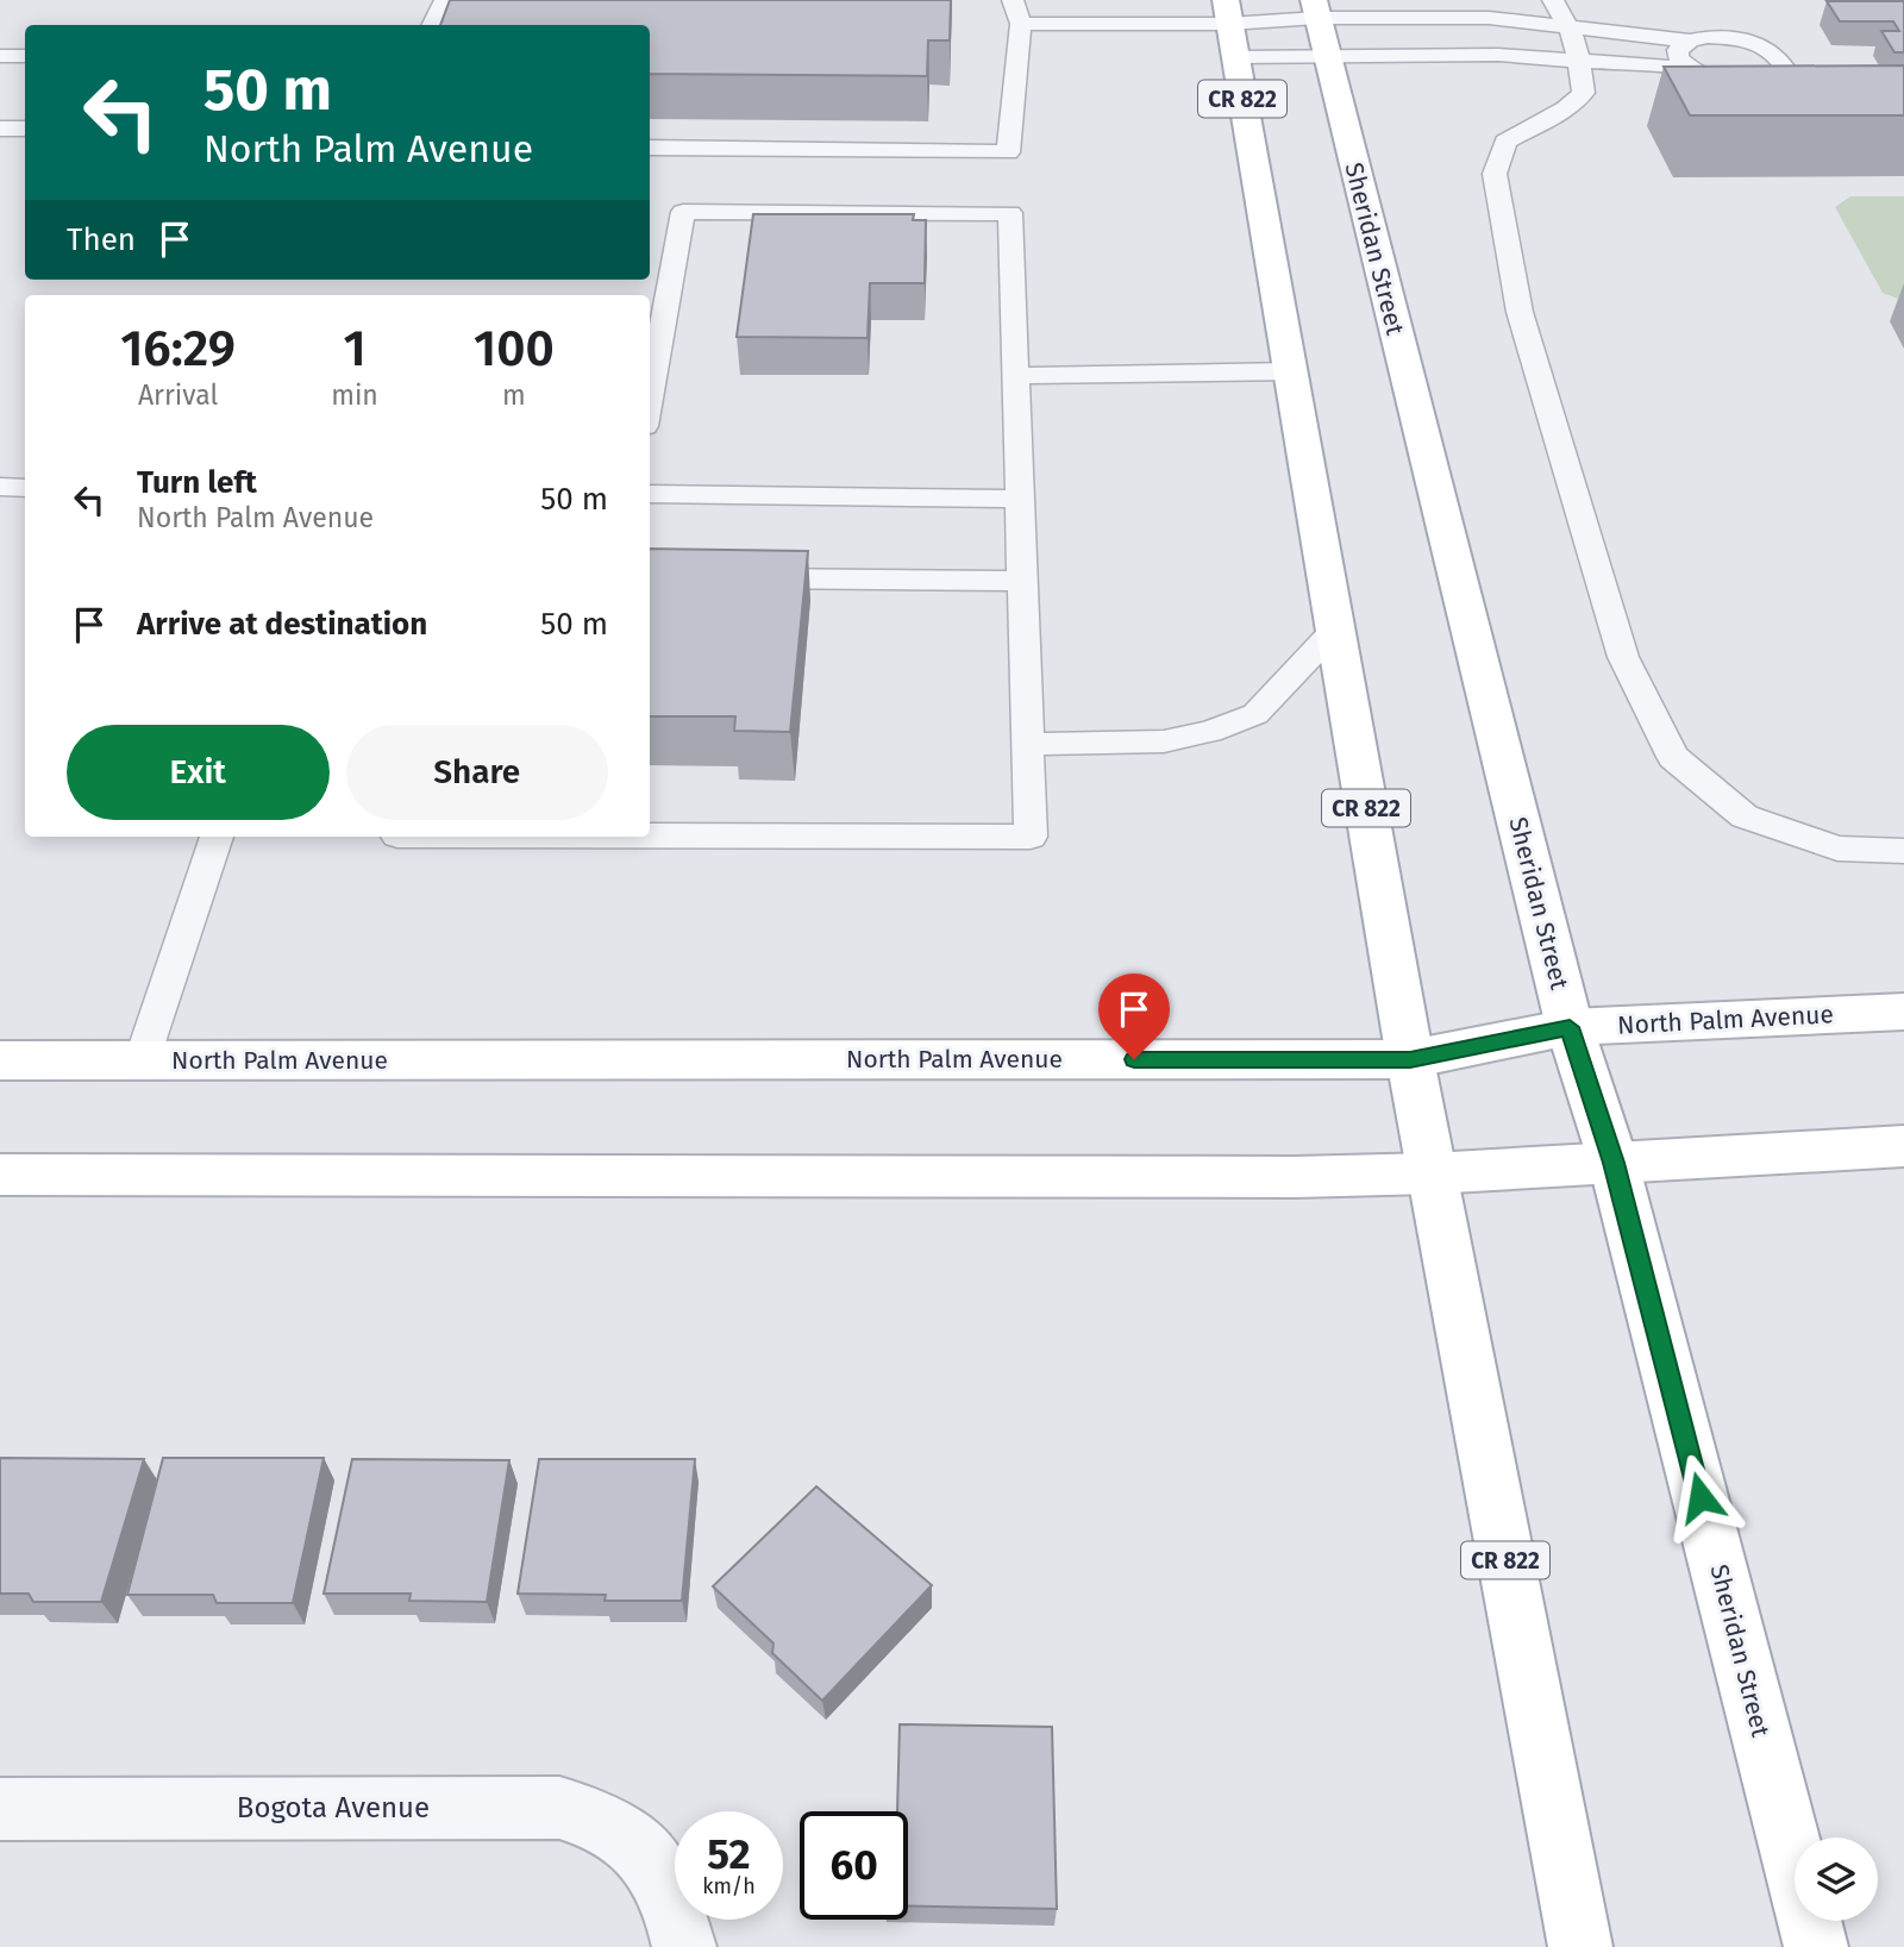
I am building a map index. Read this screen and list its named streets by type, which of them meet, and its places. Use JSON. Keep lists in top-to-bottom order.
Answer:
{
  "streets": {
    "main road": ["CR 822", "Sheridan Street", "North Palm Avenue"],
    "street": ["Bogota Avenue"]
  },
  "crossings": [
    ["CR 822", "North Palm Avenue"],
    ["Sheridan Street", "North Palm Avenue"]
  ],
  "page": {
    "turn": ["50 m", "North Palm Avenue"],
    "then": "Then",
    "eta": [
      "16:29",
      "Arrival",
      "1",
      "min",
      "100",
      "m"
    ],
    "list": [
      {
        "name": "Turn left",
        "note": "North Palm Avenue",
        "value": "50 m"
      },
      {
        "name": "Arrive at destination",
        "value": "50 m"
      }
    ],
    "buttons": ["Exit", "Share"],
    "speed": "52 km/h",
    "limit": "60"
  }
}
